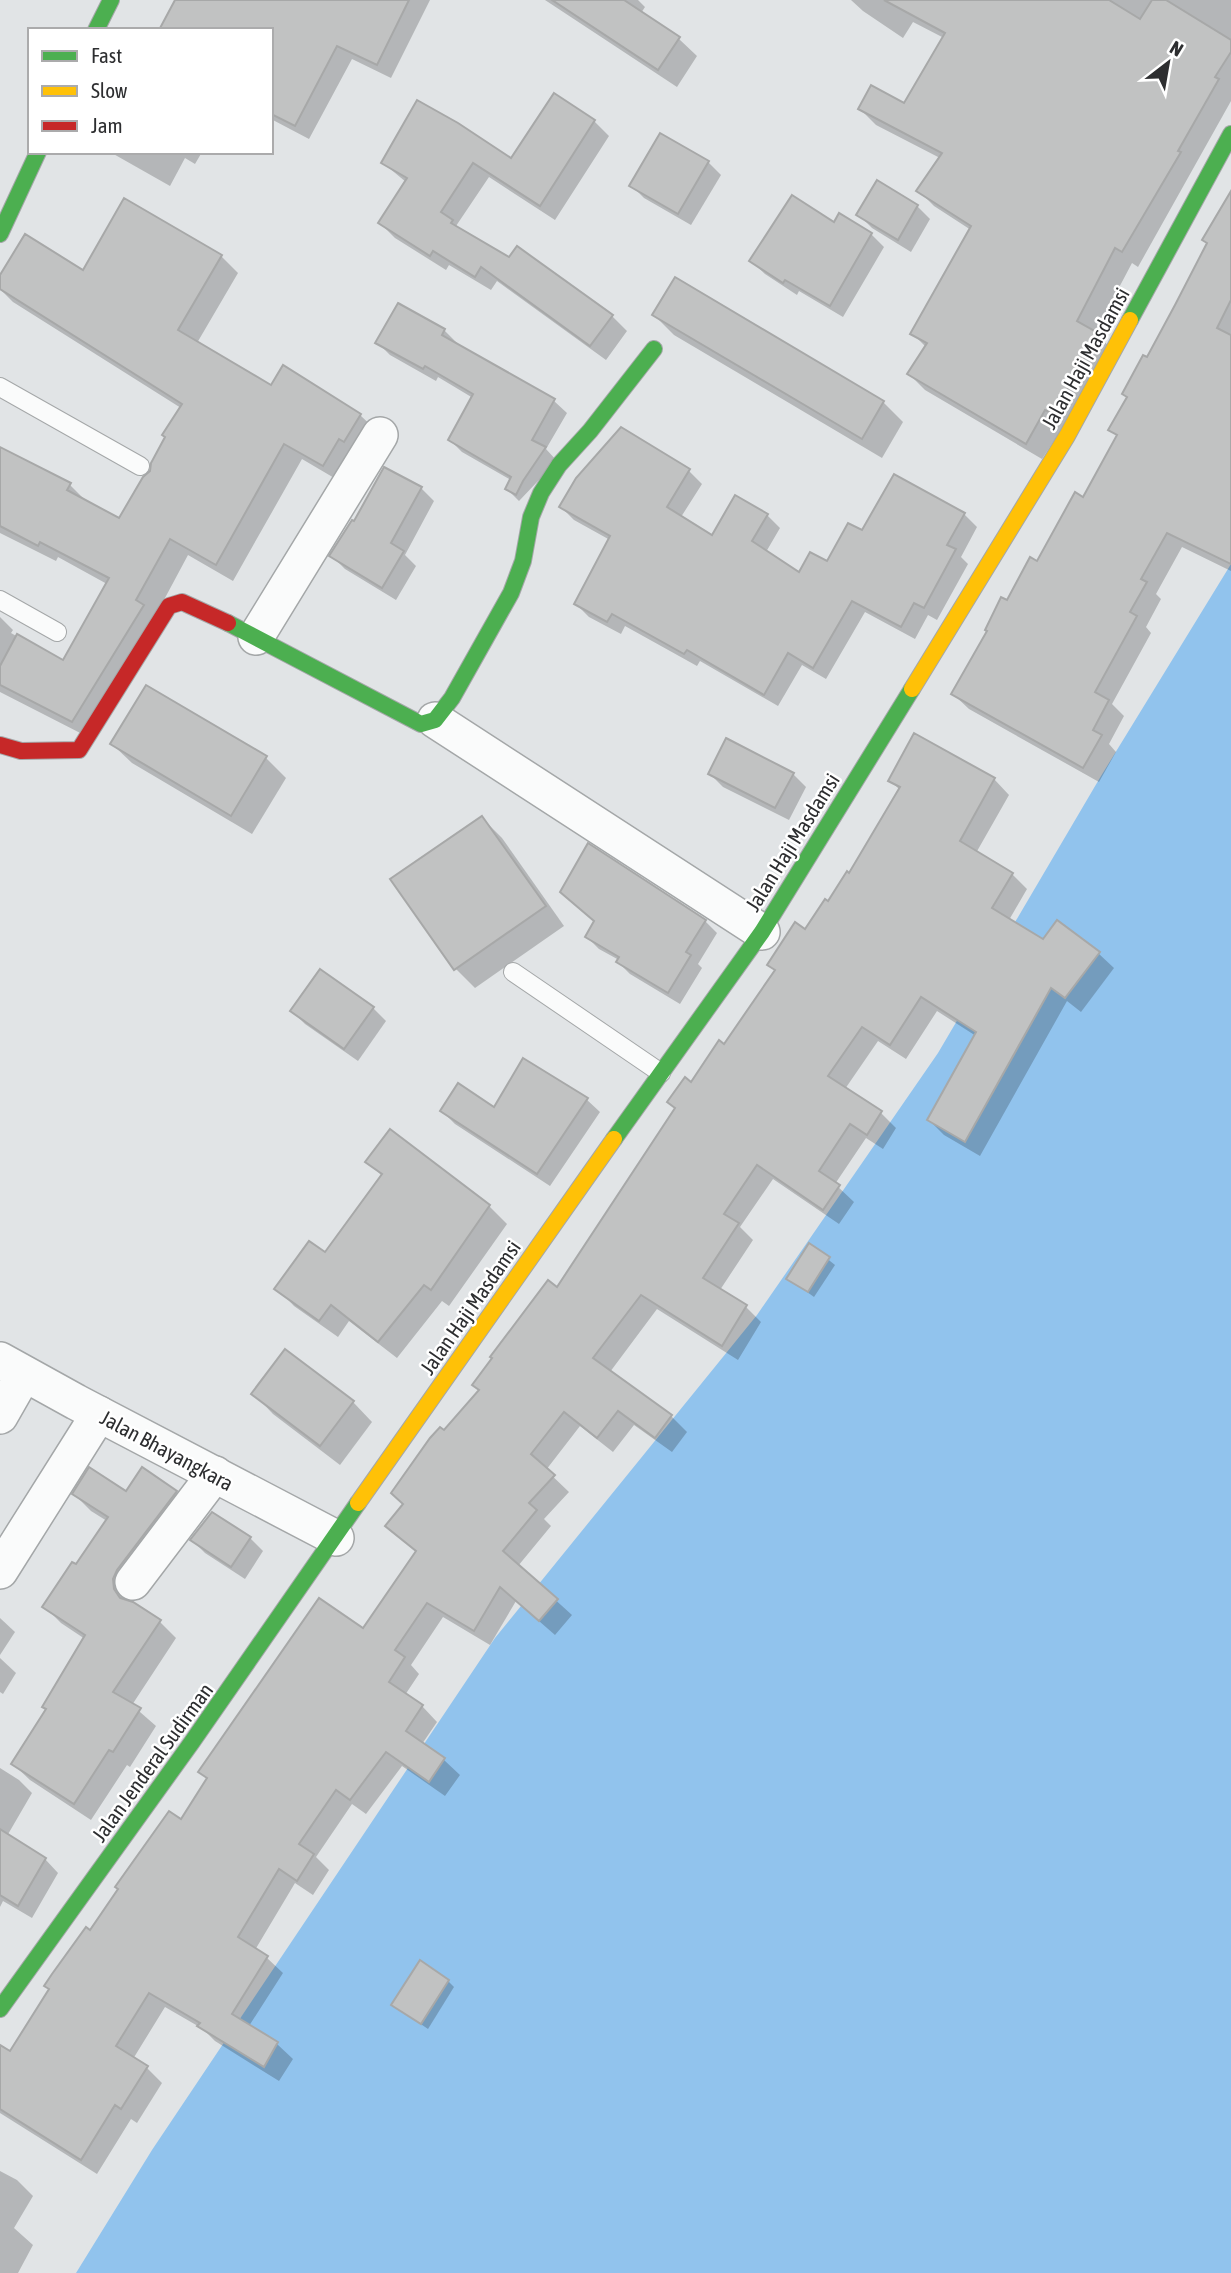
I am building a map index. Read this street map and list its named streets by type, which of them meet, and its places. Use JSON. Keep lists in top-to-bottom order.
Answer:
{
  "streets": {
    "main road": ["Jalan Haji Masdamsi", "Jalan Jenderal Sudirman"],
    "street": ["Jalan Bhayangkara"]
  },
  "crossings": [
    ["Jalan Haji Masdamsi", "Jalan Bhayangkara"],
    ["Jalan Haji Masdamsi", "Jalan Jenderal Sudirman"],
    ["Jalan Bhayangkara", "Jalan Jenderal Sudirman"]
  ],
  "legend": ["Fast", "Slow", "Jam"],
  "north": "top right"
}
